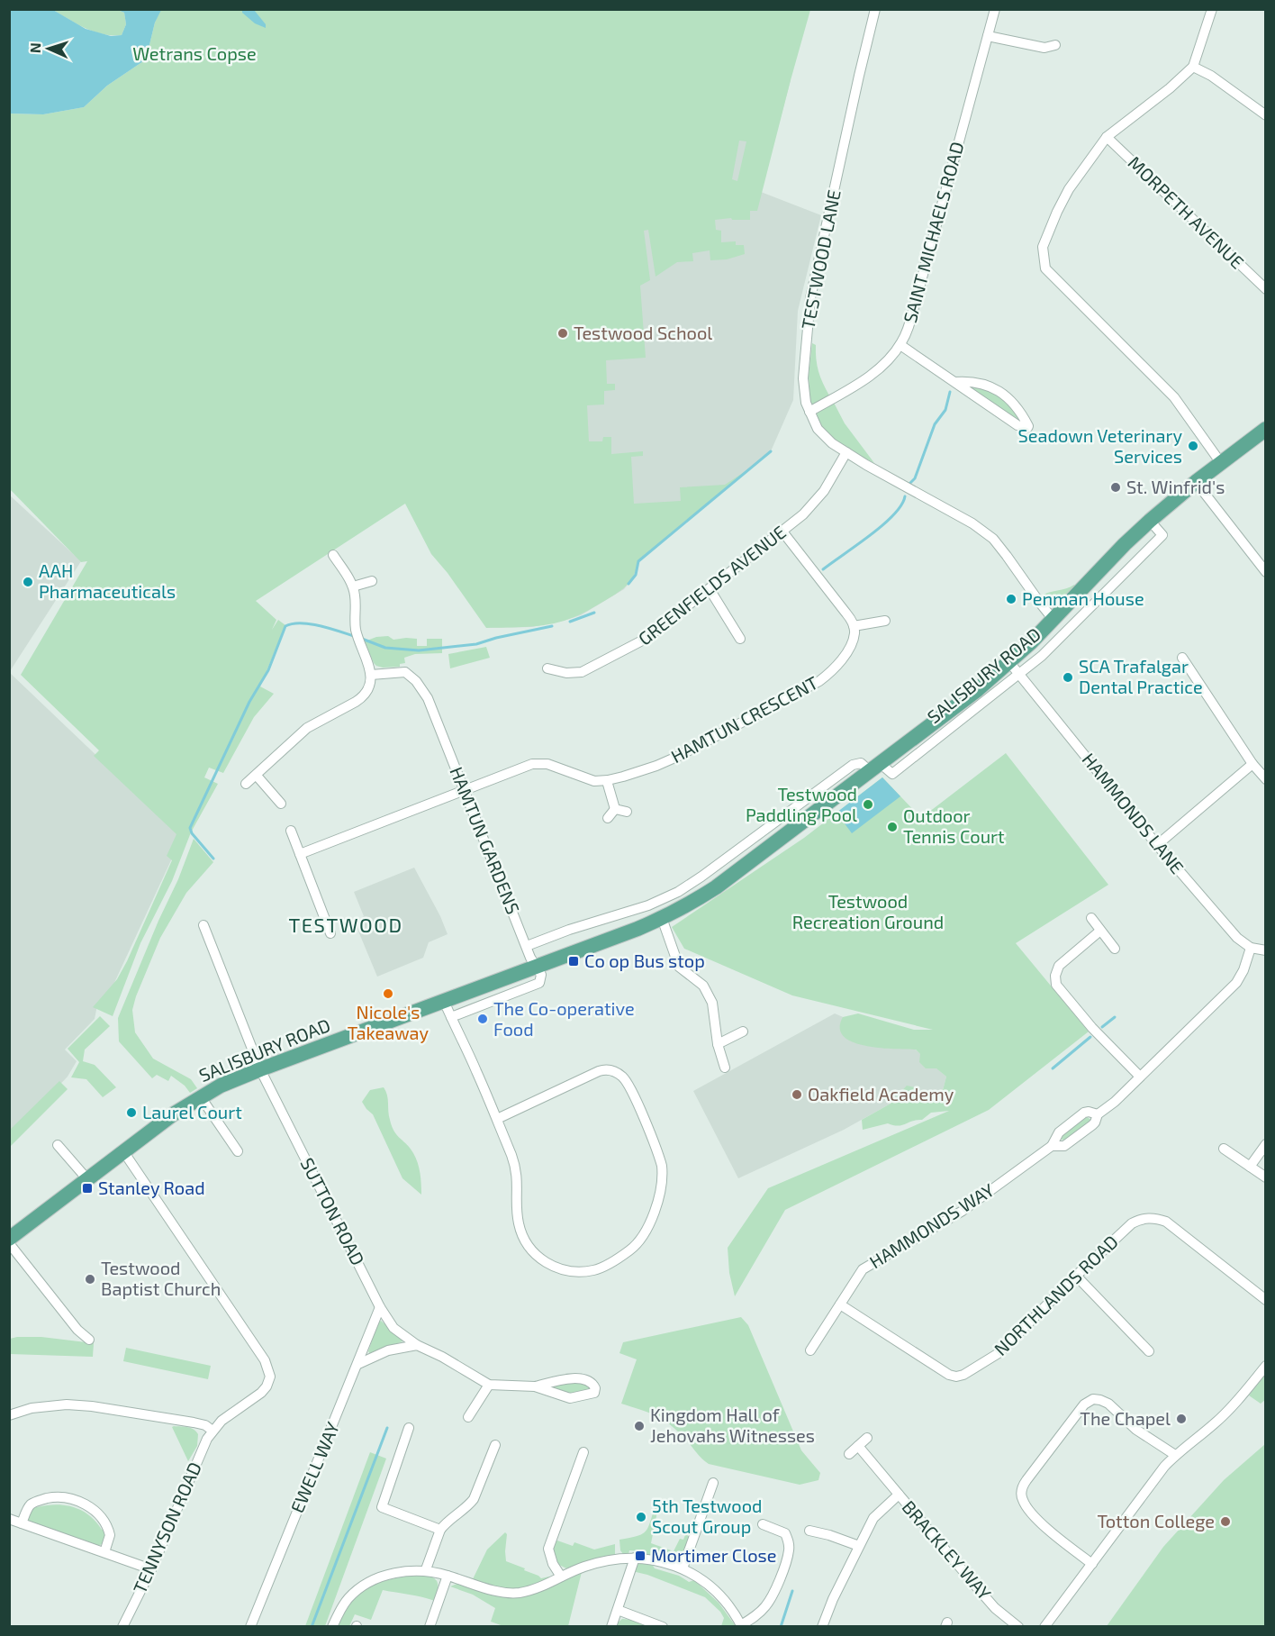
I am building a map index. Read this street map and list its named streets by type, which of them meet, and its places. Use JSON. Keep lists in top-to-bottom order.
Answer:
{
  "streets": {
    "main road": ["SALISBURY ROAD"],
    "street": [
      "MORPETH AVENUE",
      "SAINT MICHAELS ROAD",
      "TESTWOOD LANE",
      "GREENFIELDS AVENUE",
      "HAMTUN CRESCENT",
      "HAMMONDS LANE",
      "HAMTUN GARDENS",
      "SUTTON ROAD",
      "HAMMONDS WAY",
      "NORTHLANDS ROAD",
      "EWELL WAY",
      "TENNYSON ROAD",
      "BRACKLEY WAY"
    ]
  },
  "crossings": [
    ["SAINT MICHAELS ROAD", "TESTWOOD LANE"],
    ["TESTWOOD LANE", "GREENFIELDS AVENUE"],
    ["TESTWOOD LANE", "SALISBURY ROAD"],
    ["SALISBURY ROAD", "HAMMONDS LANE"],
    ["SALISBURY ROAD", "HAMTUN GARDENS"],
    ["SALISBURY ROAD", "SUTTON ROAD"],
    ["HAMTUN CRESCENT", "HAMTUN GARDENS"],
    ["HAMMONDS LANE", "HAMMONDS WAY"],
    ["SUTTON ROAD", "EWELL WAY"],
    ["HAMMONDS WAY", "NORTHLANDS ROAD"]
  ],
  "districts": ["TESTWOOD"],
  "parks": ["Wetrans Copse", "Testwood Recreation Ground"],
  "places": {
    "other": [
      "Testwood School",
      "Seadown Veterinary Services",
      "St. Winfrid's",
      "AAH Pharmaceuticals",
      "Penman House",
      "SCA Trafalgar Dental Practice",
      "Testwood Paddling Pool",
      "Outdoor Tennis Court",
      "Nicole's Takeaway",
      "The Co-operative Food",
      "Oakfield Academy",
      "Laurel Court",
      "Testwood Baptist Church",
      "The Chapel",
      "Kingdom Hall of Jehovahs Witnesses",
      "5th Testwood Scout Group",
      "Totton College"
    ],
    "transit": ["Co op Bus stop", "Stanley Road", "Mortimer Close"]
  },
  "north": "left"
}
